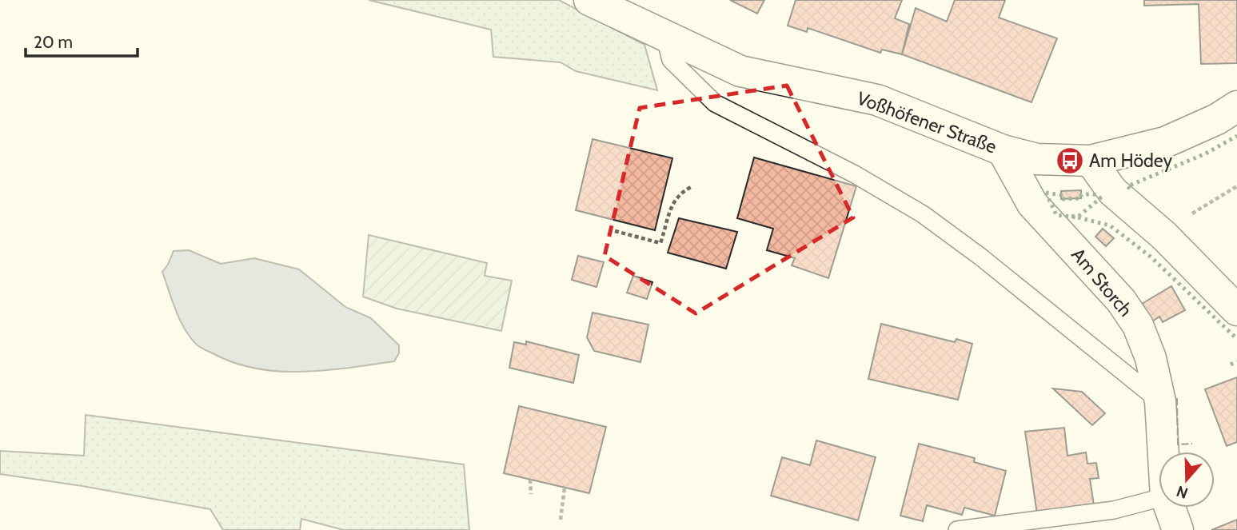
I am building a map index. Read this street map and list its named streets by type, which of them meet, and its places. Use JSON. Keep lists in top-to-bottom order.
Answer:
{
  "streets": {
    "street": ["Voßhöfener Straße", "Am Storch"]
  },
  "crossings": [
    ["Voßhöfener Straße", "Am Storch"]
  ],
  "places": {
    "bus stop": ["Am Hödey"]
  },
  "scale_bar": "20 m",
  "north": "bottom"
}
